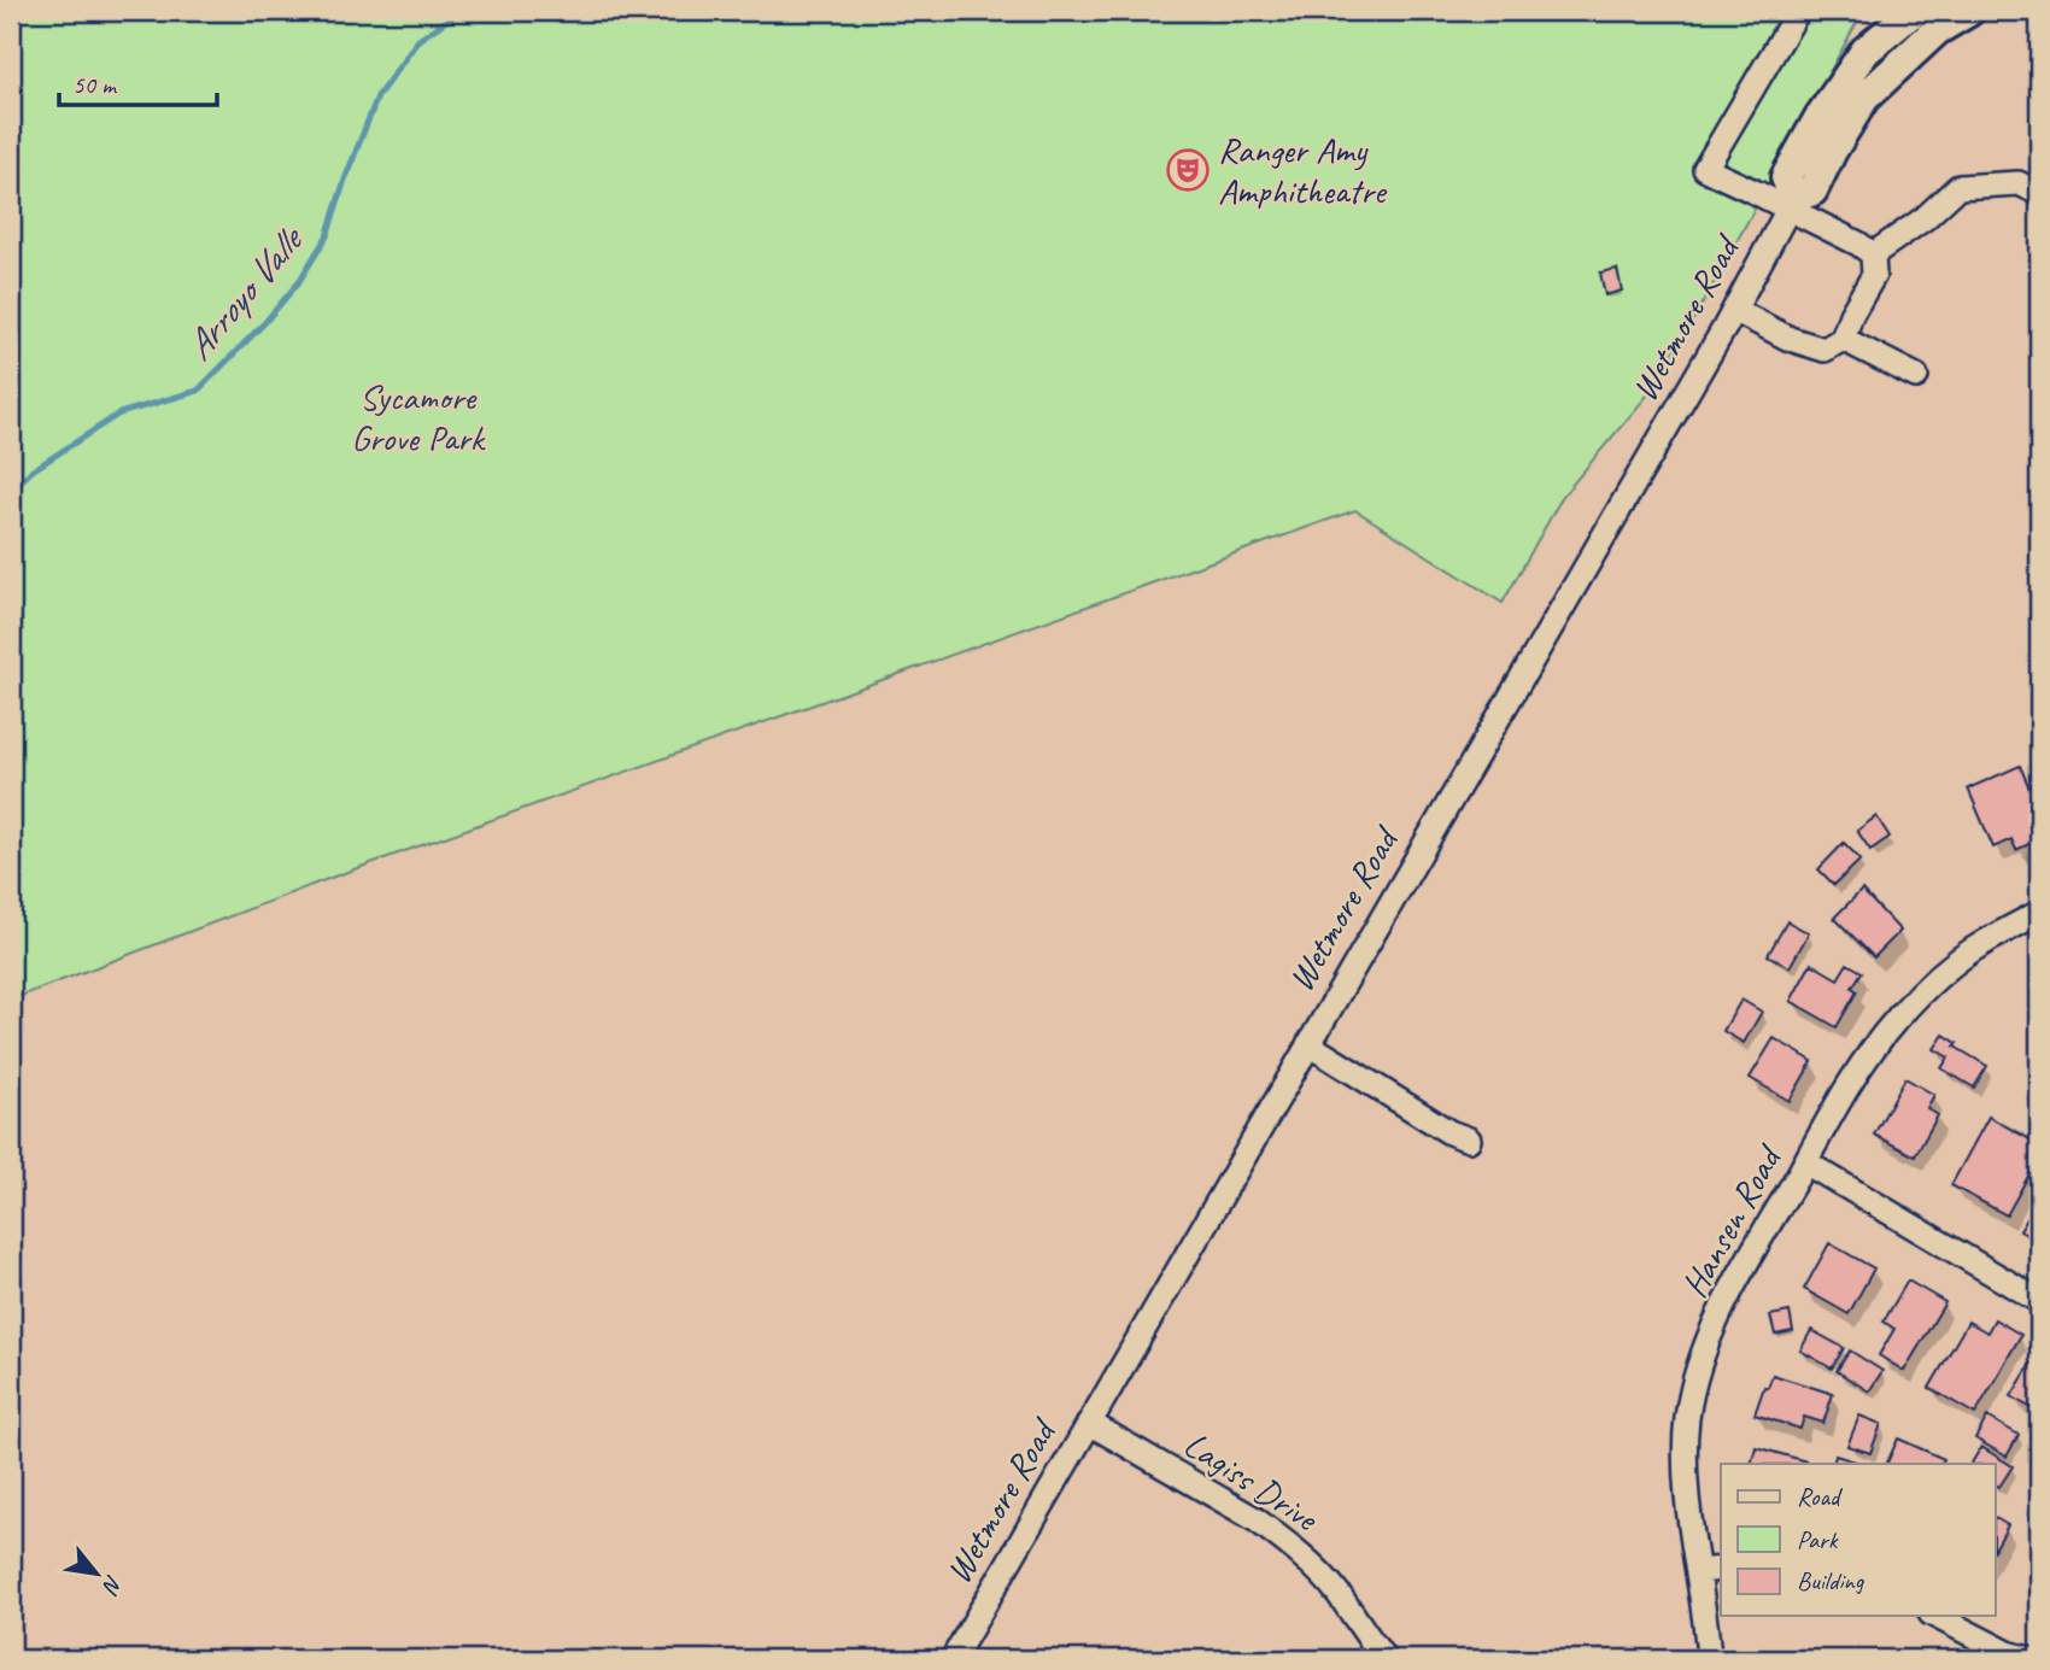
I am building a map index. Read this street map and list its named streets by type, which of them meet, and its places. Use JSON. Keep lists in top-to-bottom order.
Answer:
{
  "streets": {
    "main road": ["Wetmore Road"],
    "street": ["Hansen Road", "Lagiss Drive"]
  },
  "crossings": [
    ["Wetmore Road", "Lagiss Drive"]
  ],
  "water": ["Arroyo Valle"],
  "parks": ["Sycamore Grove Park"],
  "places": {
    "theatre": ["Ranger Amy Amphitheatre"]
  },
  "legend": ["Road", "Park", "Building"],
  "scale_bar": "50 m",
  "north": "bottom right"
}
